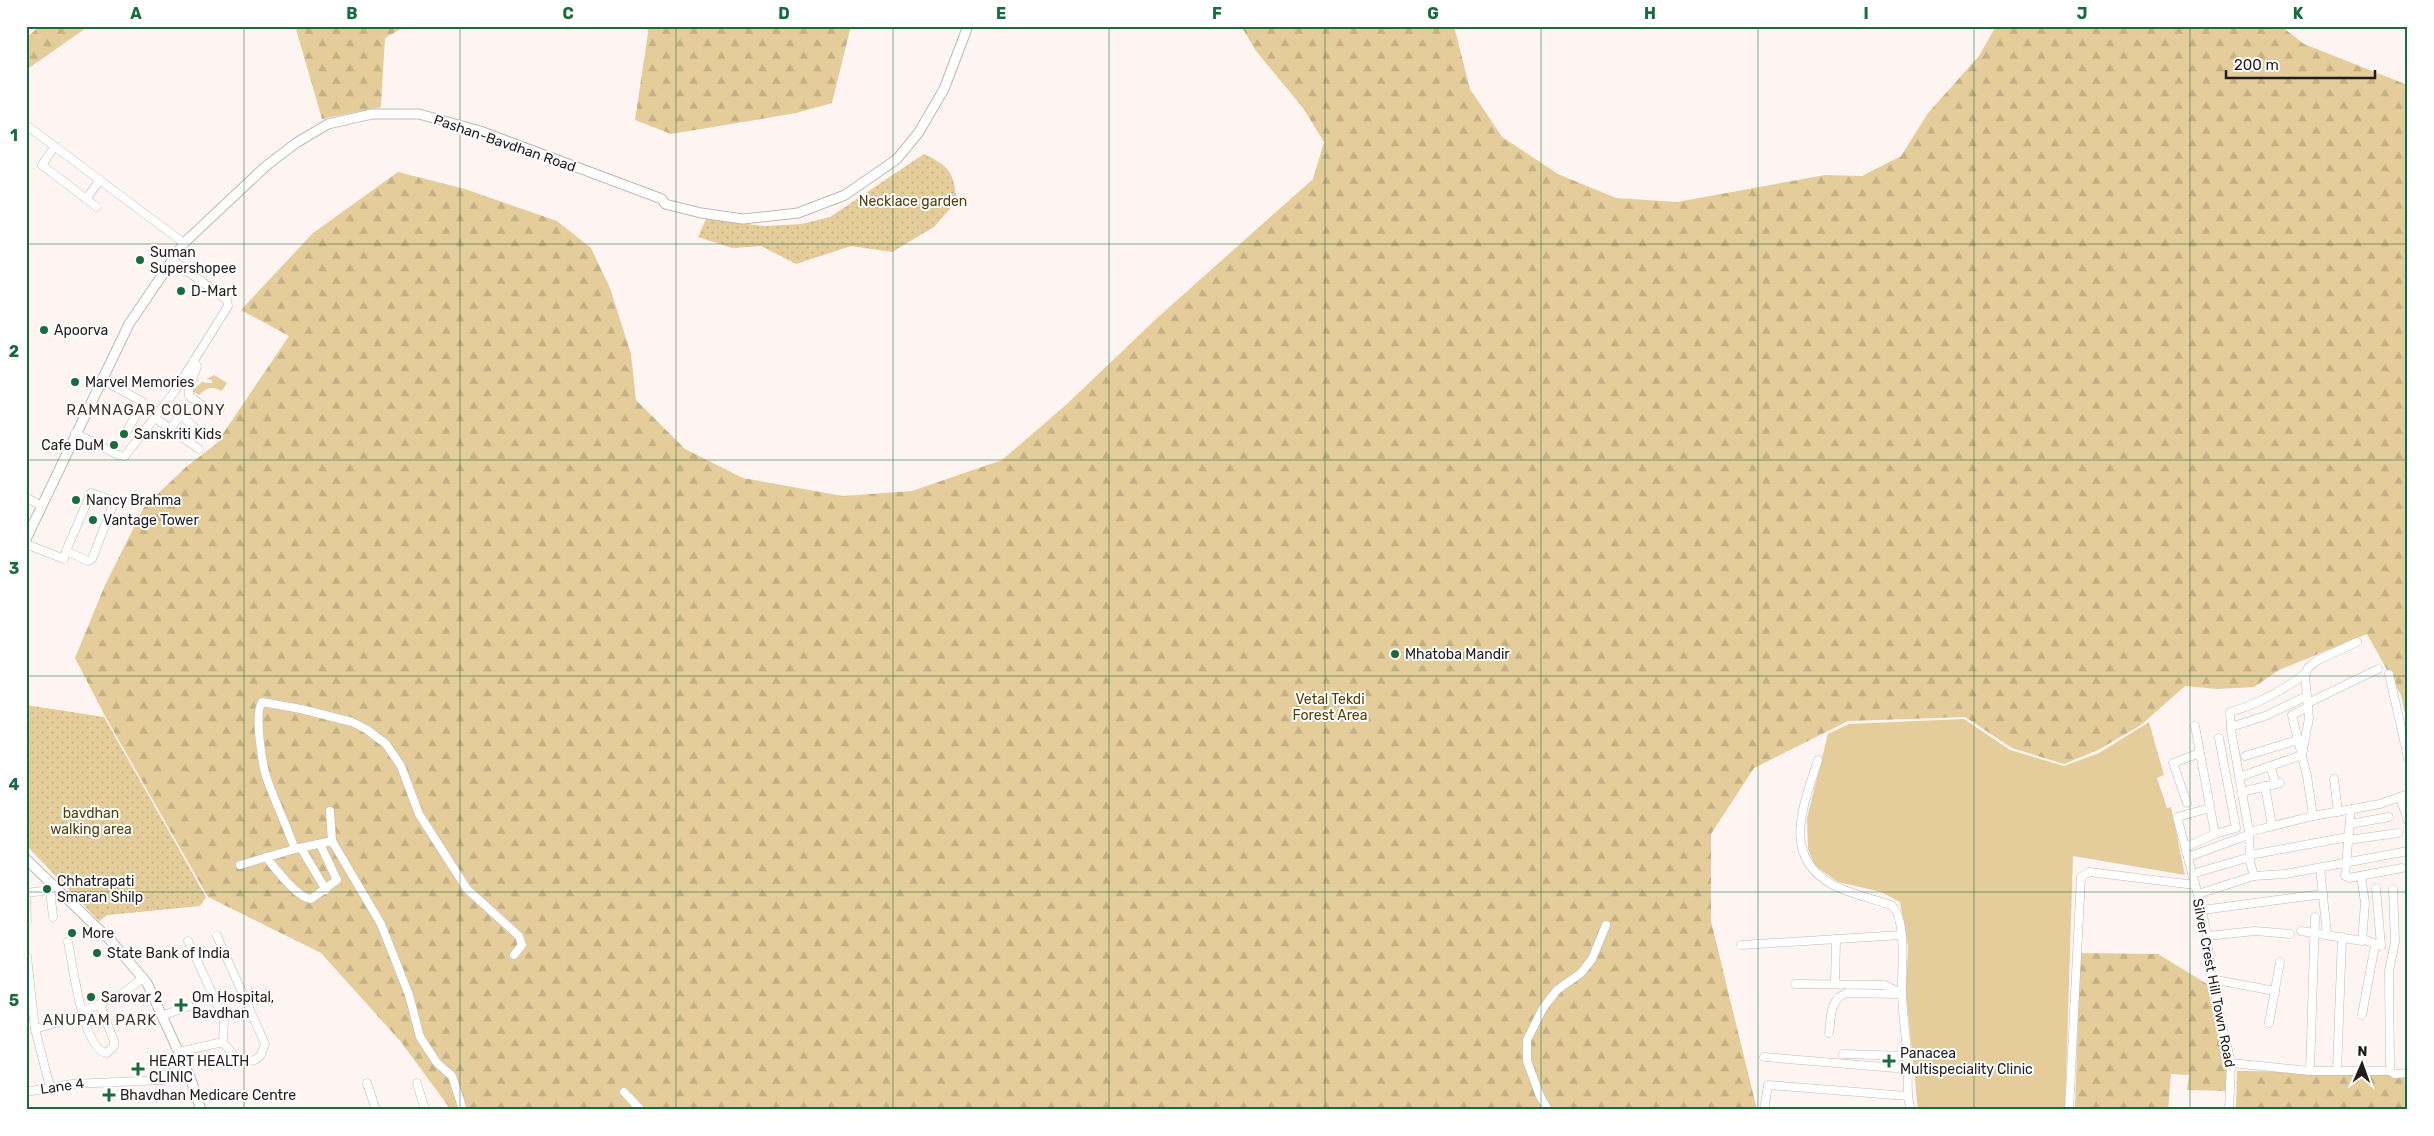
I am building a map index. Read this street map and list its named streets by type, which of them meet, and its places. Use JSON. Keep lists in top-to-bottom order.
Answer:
{
  "streets": {
    "main road": ["Pashan-Bavdhan Road"],
    "street": ["Silver Crest Hill Town Road", "Lane 4"]
  },
  "districts": ["RAMNAGAR COLONY", "ANUPAM PARK"],
  "parks": ["Necklace garden", "Vetal Tekdi Forest Area", "bavdhan walking area"],
  "places": {
    "other": [
      "Suman Supershopee",
      "D-Mart",
      "Apoorva",
      "Marvel Memories",
      "Sanskriti Kids",
      "Cafe DuM",
      "Nancy Brahma",
      "Vantage Tower",
      "Mhatoba Mandir",
      "Chhatrapati Smaran Shilp",
      "More",
      "State Bank of India",
      "Sarovar 2"
    ],
    "health": [
      "Om Hospital, Bavdhan",
      "Panacea Multispeciality Clinic",
      "HEART HEALTH CLINIC",
      "Bhavdhan Medicare Centre"
    ]
  },
  "scale_bar": "200 m",
  "north": "top",
  "grid": {
    "columns": [
      "A",
      "B",
      "C",
      "D",
      "E",
      "F",
      "G",
      "H",
      "I",
      "J",
      "K"
    ],
    "rows": [
      "1",
      "2",
      "3",
      "4",
      "5"
    ]
  }
}
